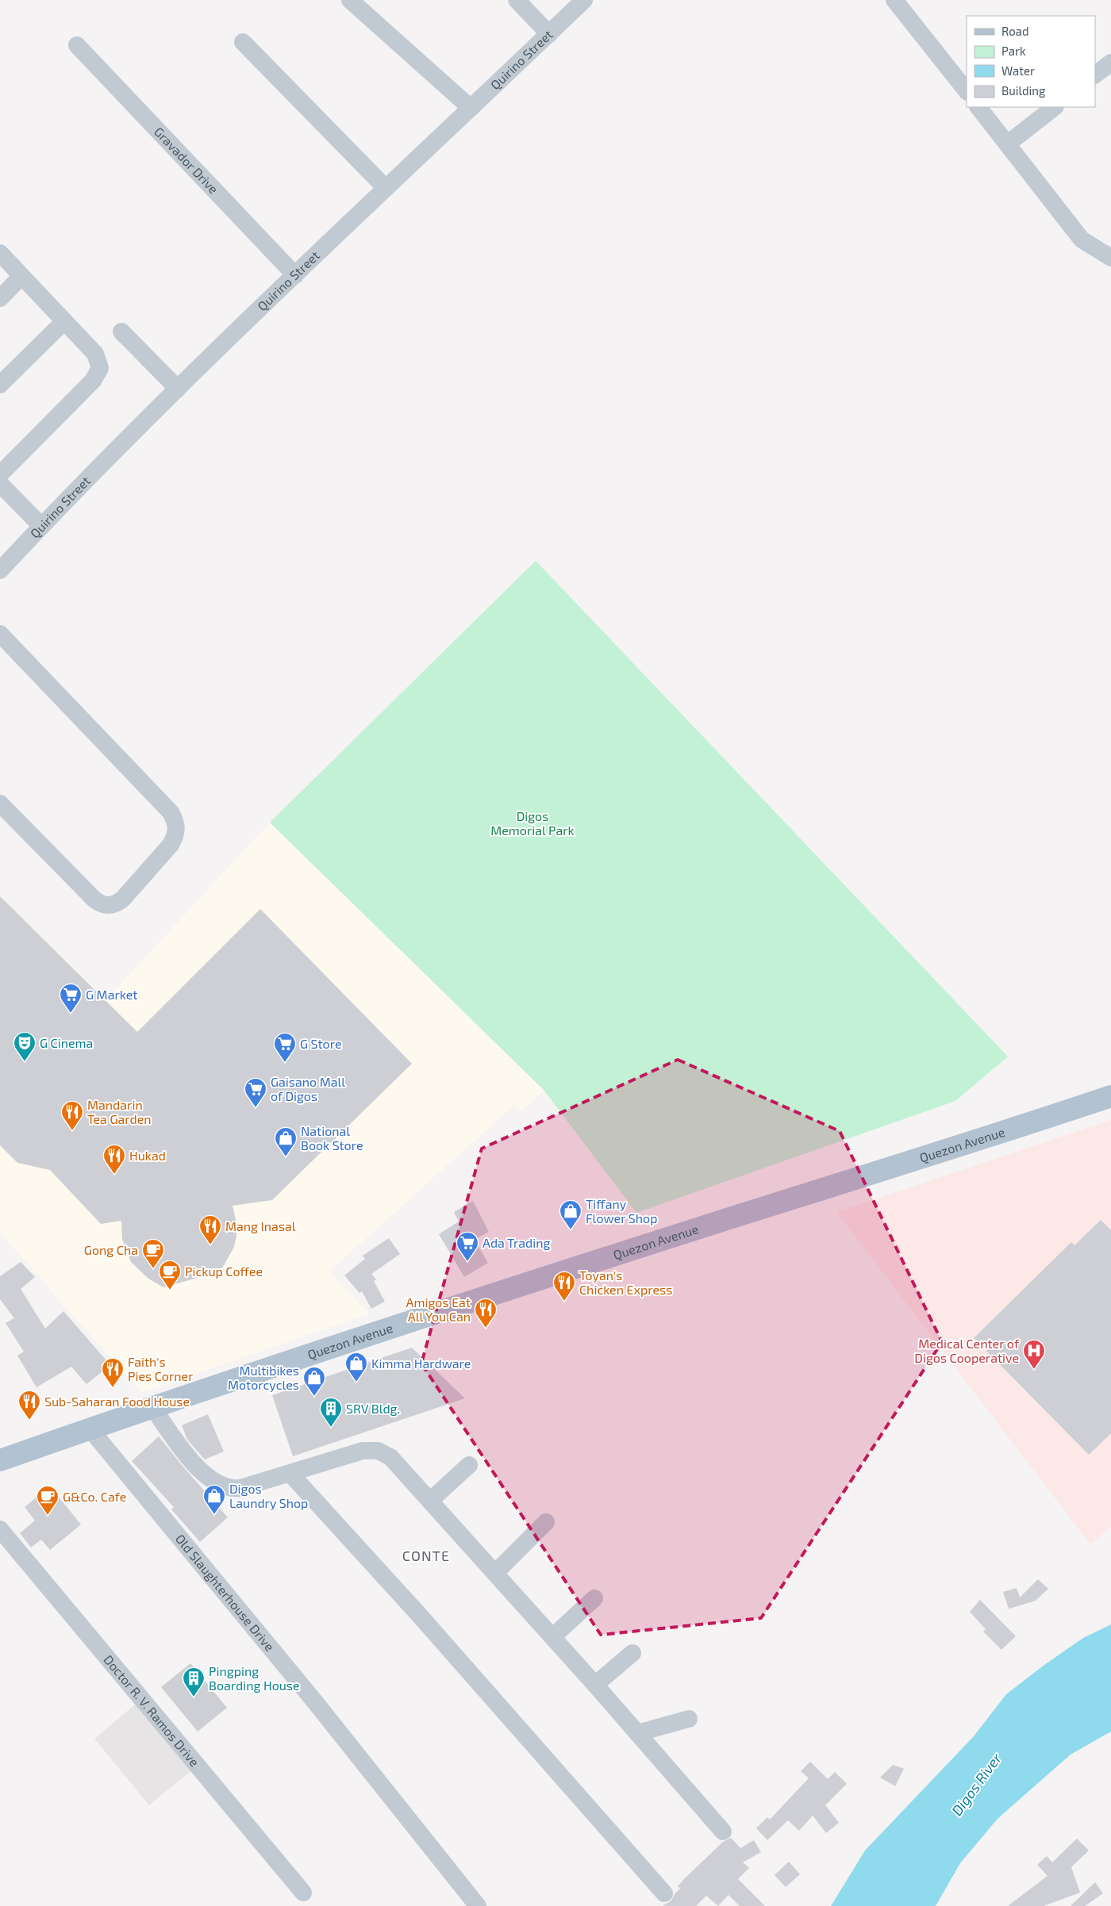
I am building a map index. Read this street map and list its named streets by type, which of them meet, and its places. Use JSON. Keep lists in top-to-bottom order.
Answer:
{
  "streets": {
    "main road": ["Quezon Avenue"],
    "street": [
      "Quirino Street",
      "Gravador Drive",
      "Old Slaughterhouse Drive",
      "Doctor R. V. Ramos Drive"
    ]
  },
  "crossings": [
    ["Quirino Street", "Gravador Drive"],
    ["Quezon Avenue", "Old Slaughterhouse Drive"]
  ],
  "districts": ["CONTE"],
  "water": ["Digos River"],
  "parks": ["Digos Memorial Park"],
  "places": {
    "supermarket": [
      "G Market",
      "G Store",
      "Gaisano Mall of Digos",
      "Ada Trading"
    ],
    "theatre": ["G Cinema"],
    "restaurant": [
      "Mandarin Tea Garden",
      "Hukad",
      "Mang Inasal",
      "Toyan's Chicken Express",
      "Amigos Eat All You Can",
      "Faith's Pies Corner",
      "Sub-Saharan Food House"
    ],
    "shop": [
      "National Book Store",
      "Tiffany Flower Shop",
      "Kimma Hardware",
      "Multibikes Motorcycles",
      "Digos Laundry Shop"
    ],
    "cafe": ["Gong Cha", "Pickup Coffee", "G&Co. Cafe"],
    "hospital": ["Medical Center of Digos Cooperative"],
    "building": ["SRV Bldg.", "Pingping Boarding House"]
  },
  "legend": [
    "Road",
    "Park",
    "Water",
    "Building"
  ]
}
